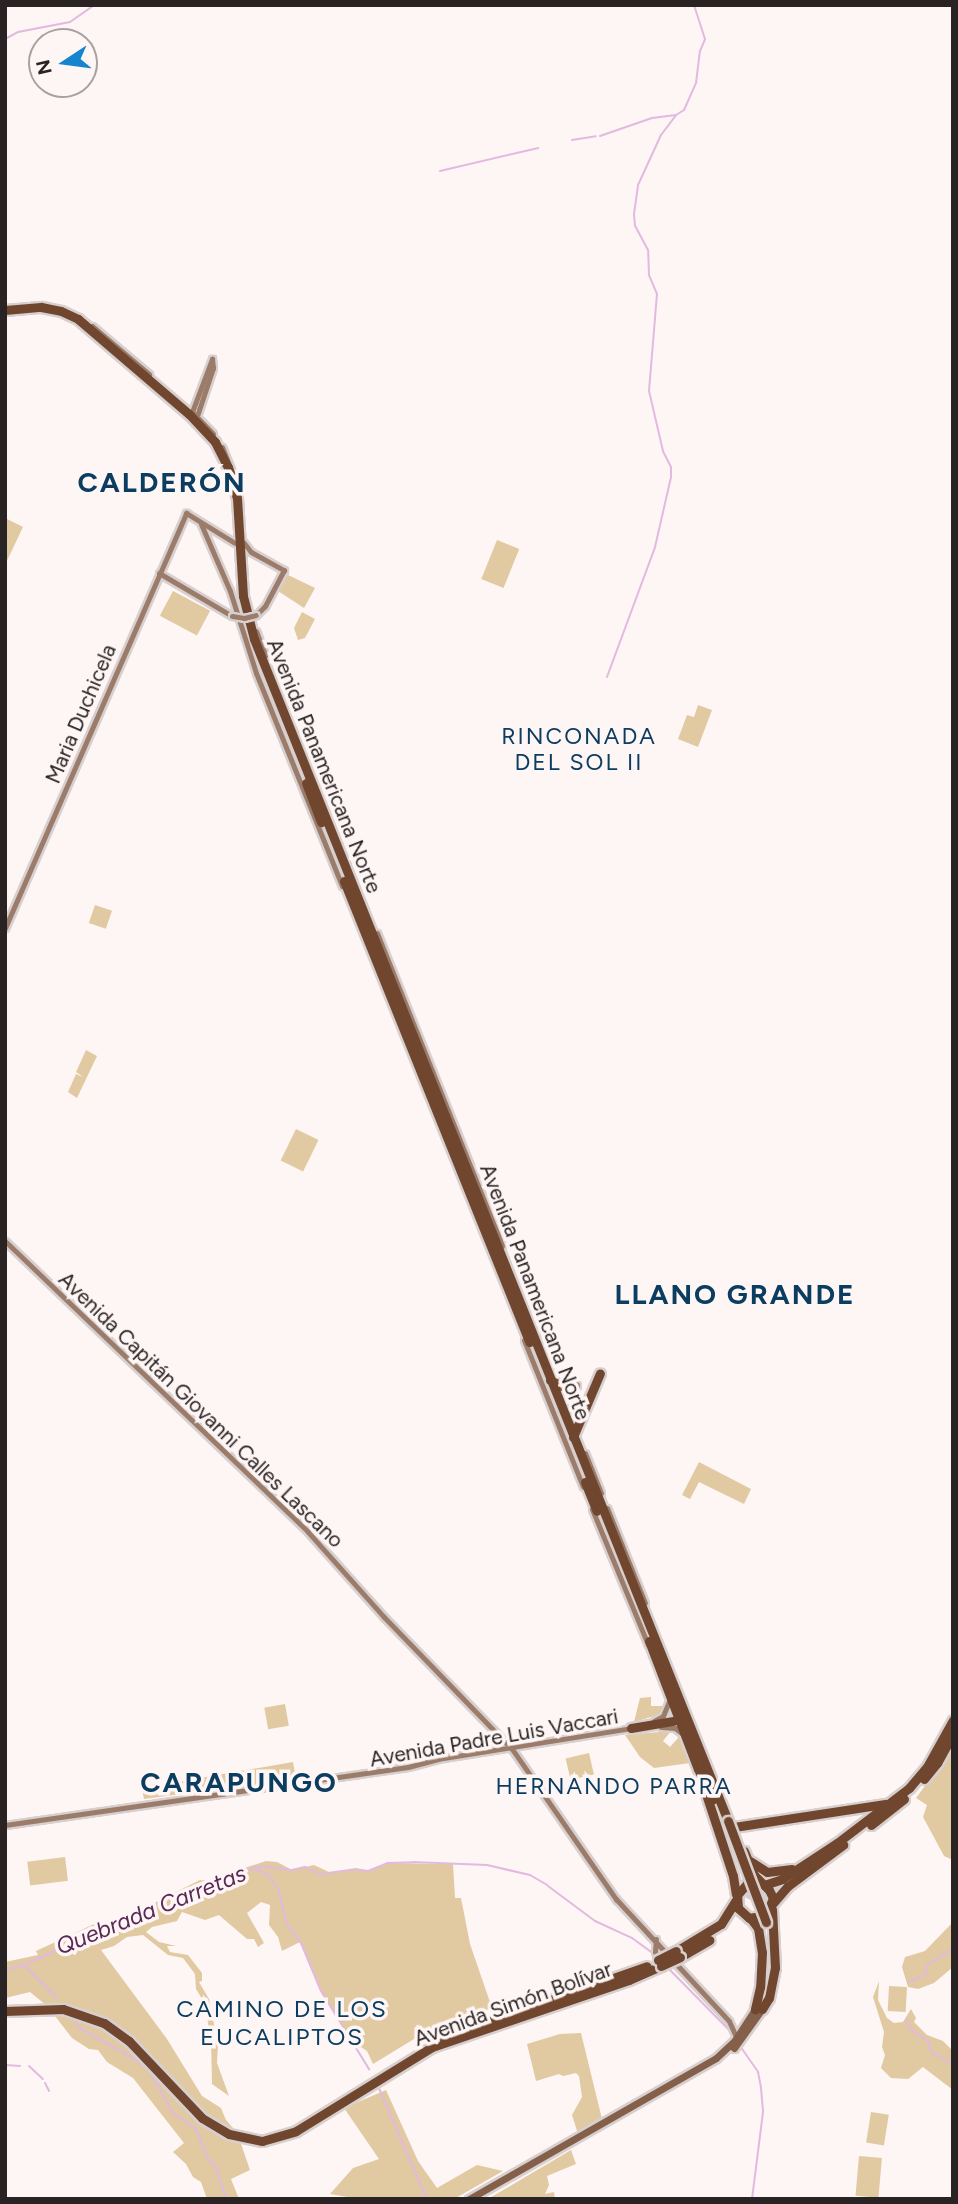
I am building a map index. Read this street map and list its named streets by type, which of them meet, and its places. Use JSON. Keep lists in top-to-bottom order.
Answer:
{
  "streets": {
    "highway": ["Avenida Panamericana Norte", "Avenida Simón Bolívar"],
    "main road": ["Maria Duchicela", "Avenida Capitán Giovanni Calles Lascano", "Avenida Padre Luis Vaccari"]
  },
  "crossings": [
    ["Maria Duchicela", "Avenida Panamericana Norte"],
    ["Avenida Panamericana Norte", "Avenida Capitán Giovanni Calles Lascano"],
    ["Avenida Panamericana Norte", "Avenida Padre Luis Vaccari"],
    ["Avenida Capitán Giovanni Calles Lascano", "Avenida Padre Luis Vaccari"]
  ],
  "districts": [
    "CALDERÓN",
    "RINCONADA DEL SOL II",
    "LLANO GRANDE",
    "CARAPUNGO",
    "HERNANDO PARRA",
    "CAMINO DE LOS EUCALIPTOS"
  ],
  "water": ["Quebrada Carretas"],
  "north": "left"
}
